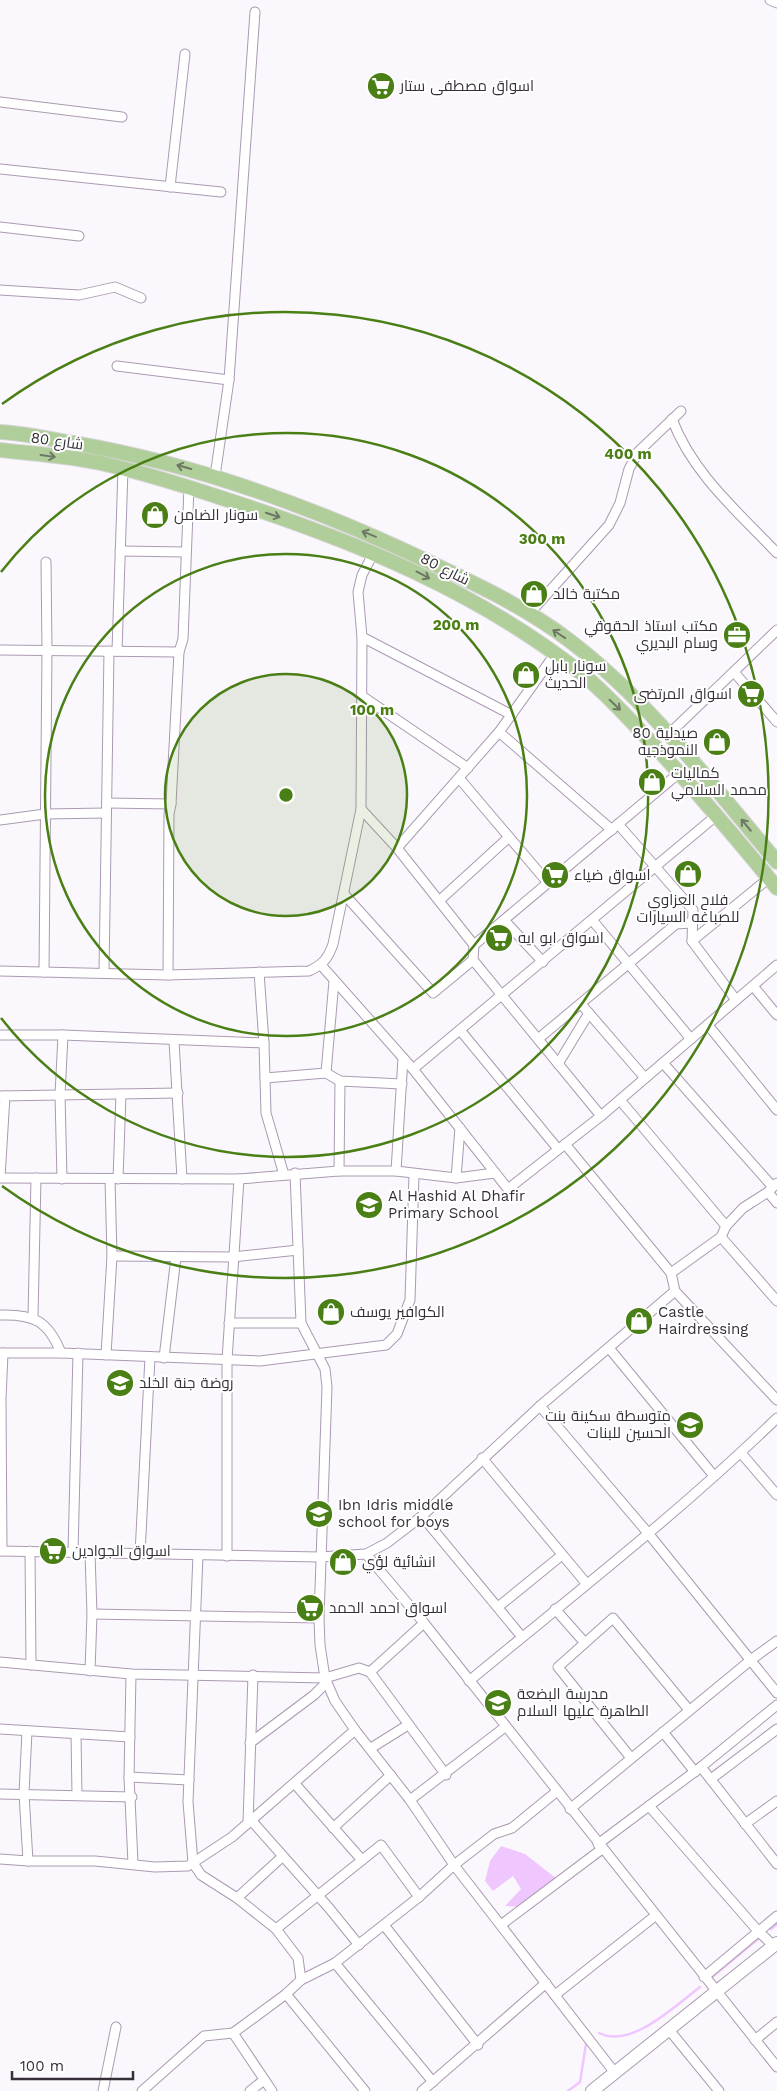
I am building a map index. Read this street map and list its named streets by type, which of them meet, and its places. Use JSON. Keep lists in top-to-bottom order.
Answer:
{
  "streets": {
    "main road": ["شارع 80"]
  },
  "places": {
    "supermarket": [
      "اسواق مصطفى ستار",
      "اسواق المرتضى",
      "اسواق ضياء",
      "اسواق ابو ايه",
      "اسواق الجوادين",
      "اسواق احمد الحمد"
    ],
    "shop": [
      "سونار الضامن",
      "مكتبة خالد",
      "سونار بابل الحديث",
      "صيدلية 80 النموذجيه",
      "كماليات محمد السلامي",
      "فلاح العزاوي للصباغه السيارات",
      "الكوافير يوسف",
      "Castle Hairdressing",
      "انشائية لؤي"
    ],
    "office": ["مكتب استاذ الحقوقي وسام البديري"],
    "school or university": [
      "Al Hashid Al Dhafir Primary School",
      "روضة جنة الخلد",
      "متوسطة سكينة بنت الحسين للبنات",
      "Ibn Idris middle school for boys",
      "مدرسة البضعة الطاهرة عليها السلام"
    ]
  },
  "scale_bar": "100 m",
  "rings": [
    "400 m",
    "300 m",
    "200 m",
    "100 m"
  ]
}
